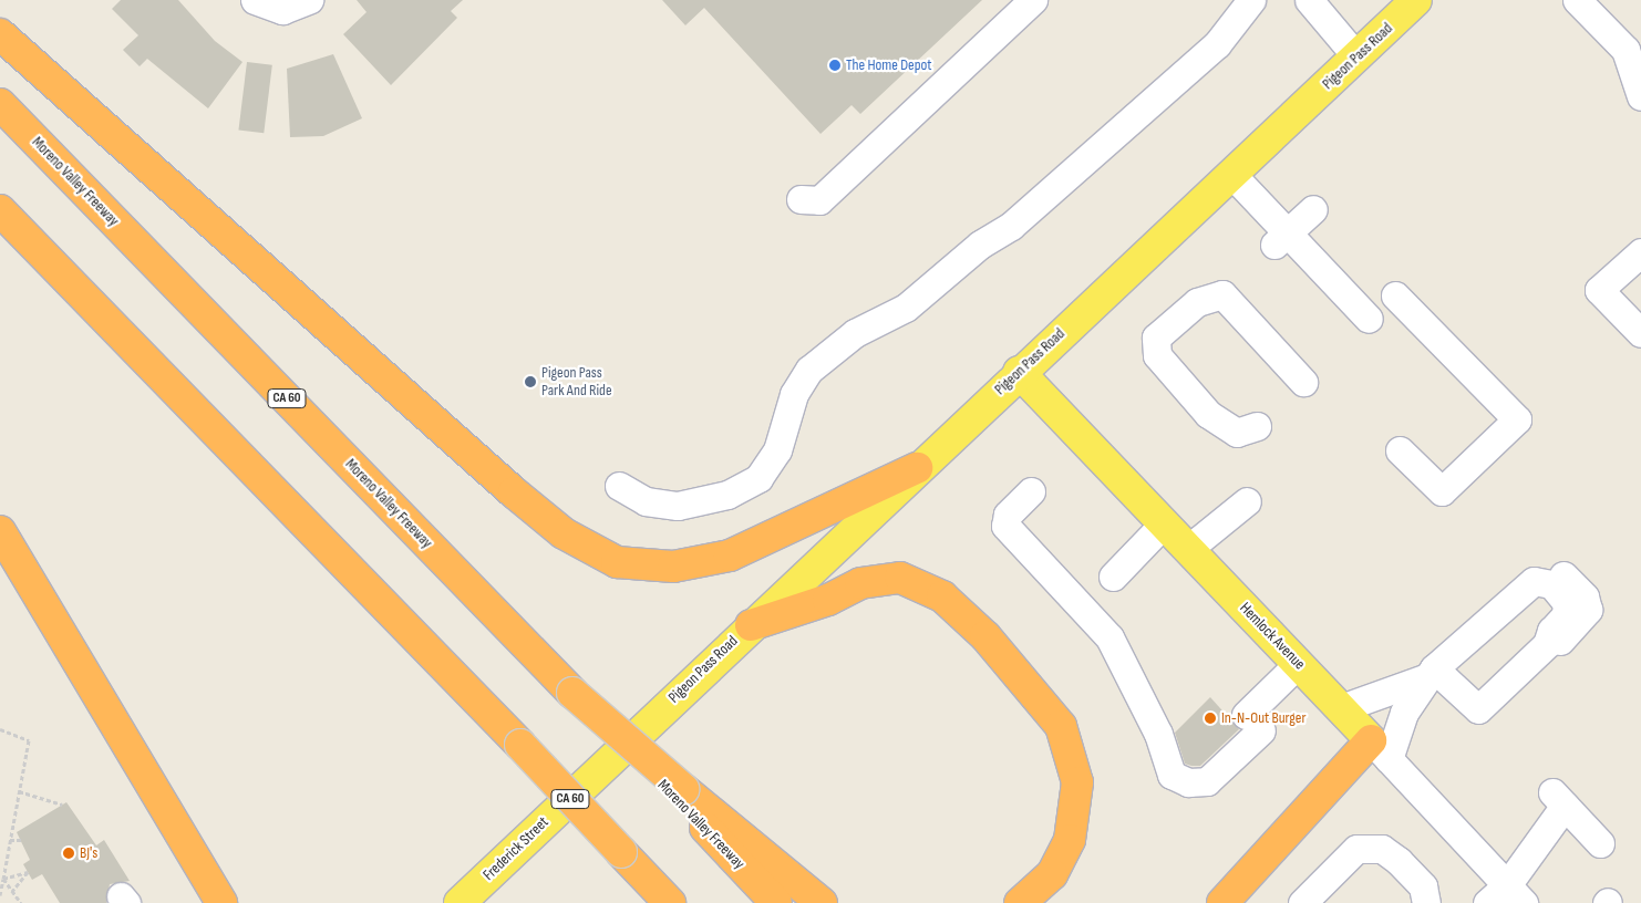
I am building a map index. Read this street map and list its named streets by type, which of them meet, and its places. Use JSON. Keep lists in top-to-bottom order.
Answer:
{
  "streets": {
    "highway": ["Moreno Valley Freeway", "CA 60"],
    "main road": ["Pigeon Pass Road", "Hemlock Avenue", "Frederick Street"]
  },
  "crossings": [
    ["Pigeon Pass Road", "Hemlock Avenue"],
    ["Pigeon Pass Road", "Frederick Street"]
  ],
  "places": [
    "The Home Depot",
    "Pigeon Pass Park And Ride",
    "In-N-Out Burger",
    "BJ's"
  ]
}
